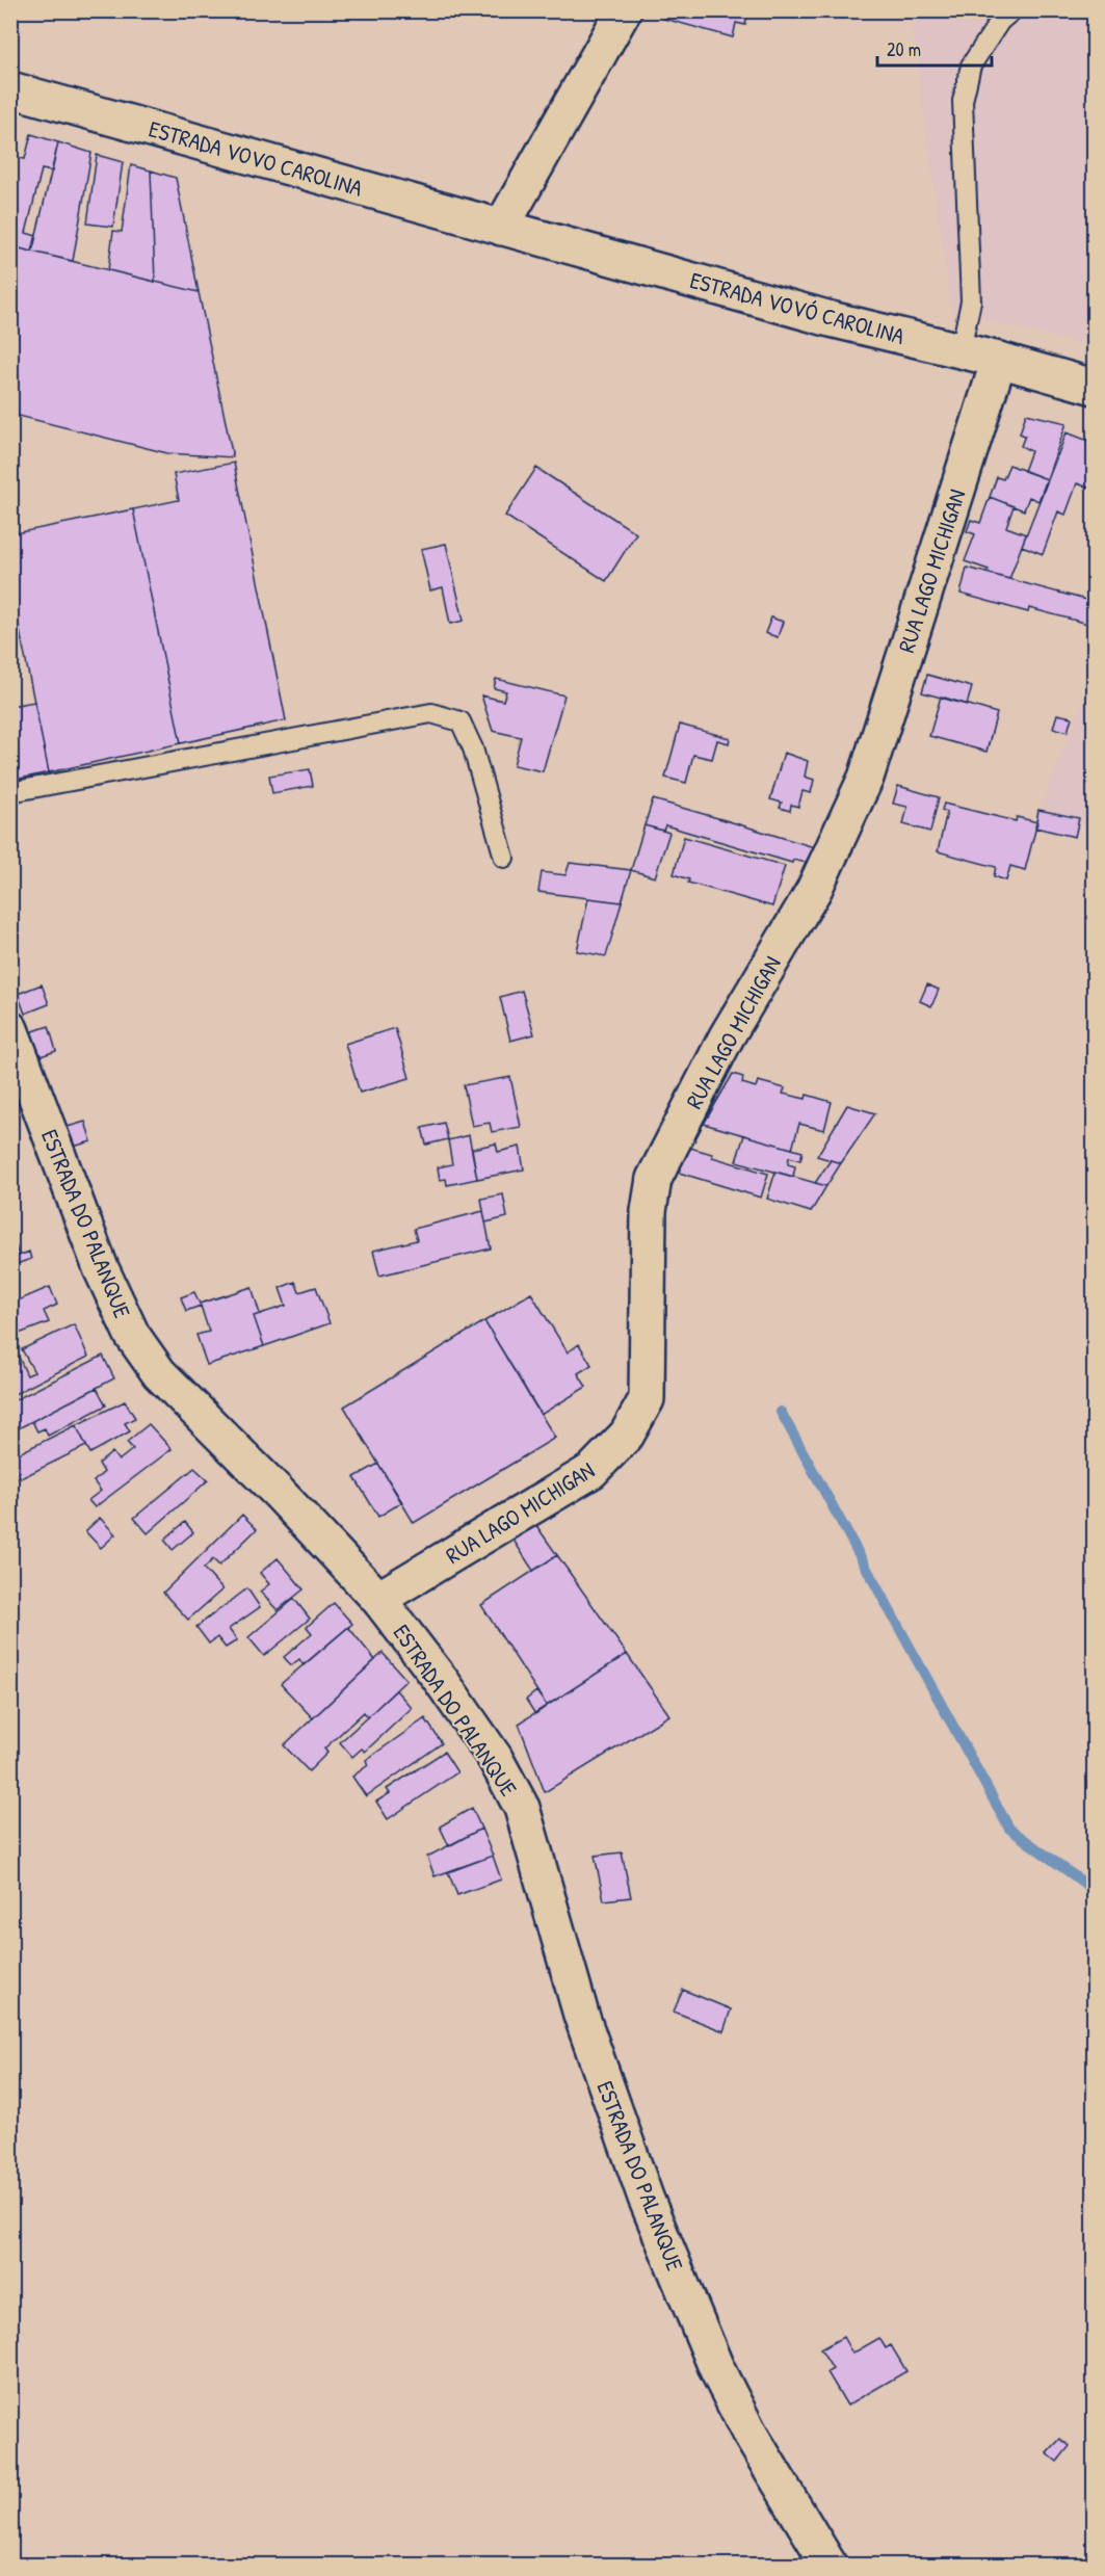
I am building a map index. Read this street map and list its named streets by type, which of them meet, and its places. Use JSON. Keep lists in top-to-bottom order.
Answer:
{
  "streets": {
    "street": [
      "ESTRADA VOVO CAROLINA",
      "ESTRADA VOVÓ CAROLINA",
      "RUA LAGO MICHIGAN",
      "ESTRADA DO PALANQUE"
    ]
  },
  "crossings": [
    ["ESTRADA VOVO CAROLINA", "ESTRADA VOVÓ CAROLINA"],
    ["ESTRADA VOVÓ CAROLINA", "RUA LAGO MICHIGAN"],
    ["RUA LAGO MICHIGAN", "ESTRADA DO PALANQUE"]
  ],
  "scale_bar": "20 m"
}
